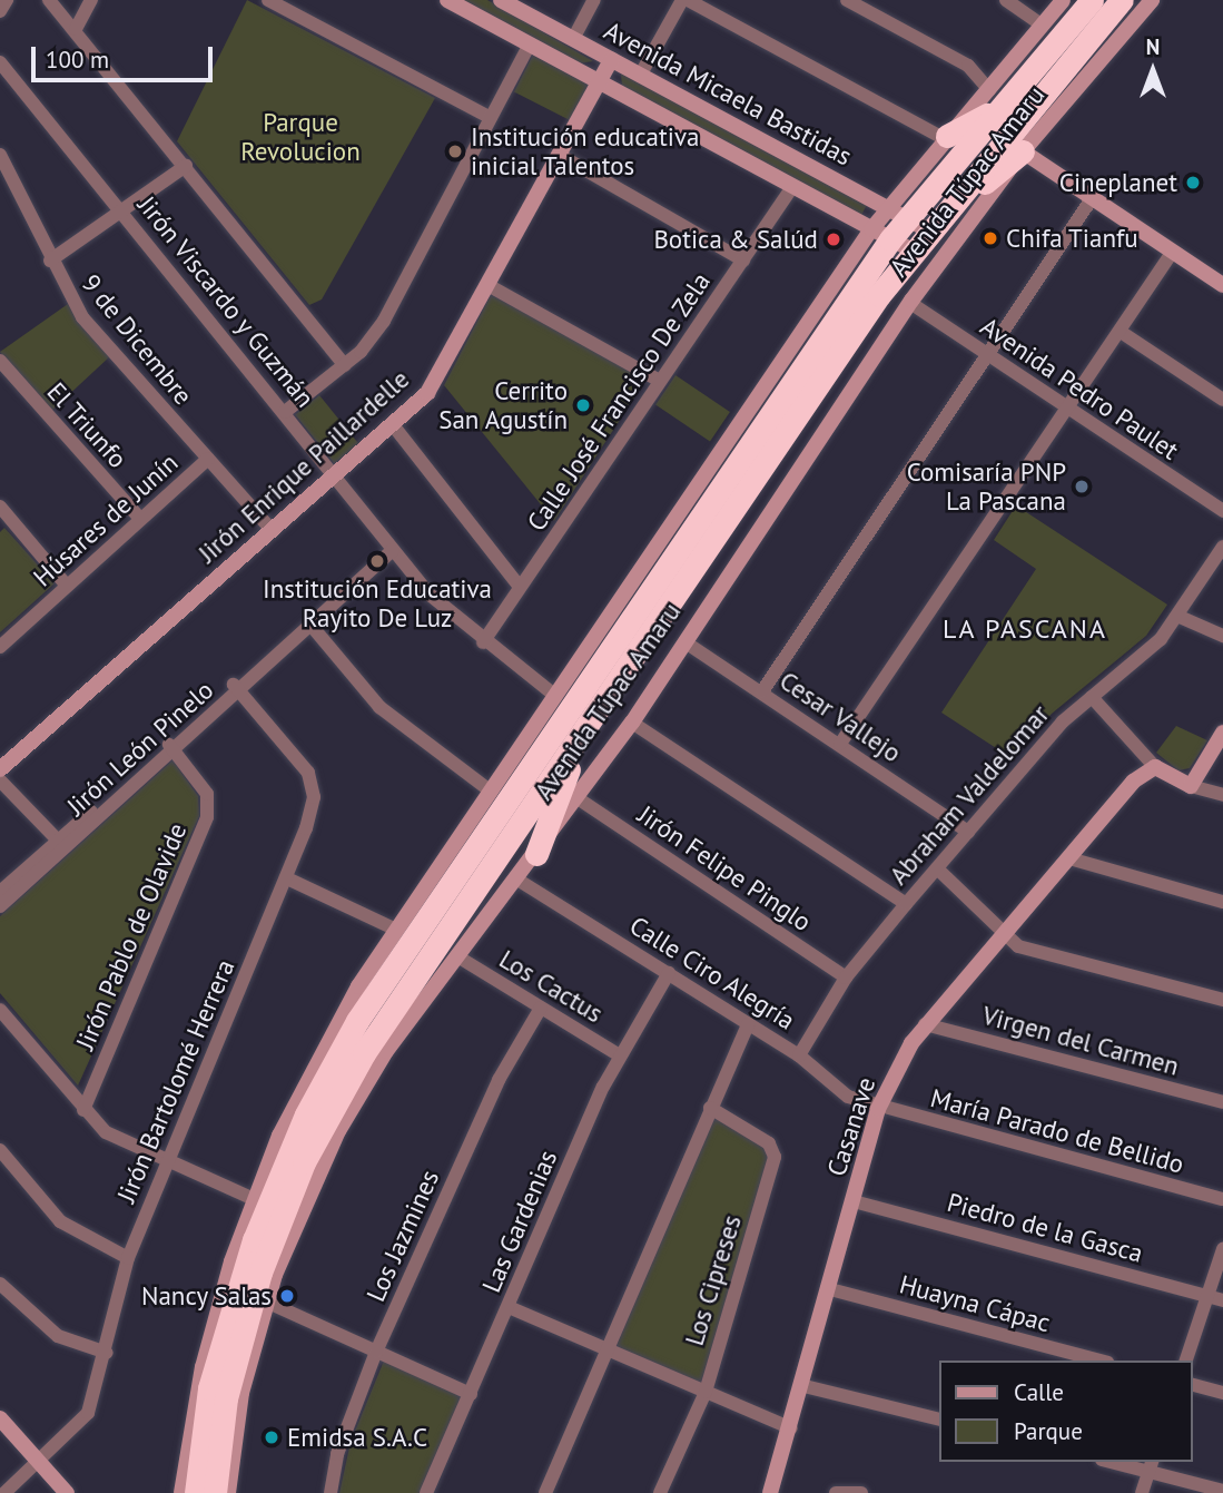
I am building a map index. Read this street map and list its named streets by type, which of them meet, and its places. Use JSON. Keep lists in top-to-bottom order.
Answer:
{
  "streets": {
    "highway": ["Avenida Túpac Amaru"],
    "main road": ["Avenida Micaela Bastidas", "Jirón Enrique Paillardelle", "Casanave"],
    "street": [
      "Jirón Viscardo y Guzmán",
      "9 de Dicembre",
      "Avenida Pedro Paulet",
      "Calle José Francisco De Zela",
      "El Triunfo",
      "Húsares de Junín",
      "Cesar Vallejo",
      "Jirón León Pinelo",
      "Abraham Valdelomar",
      "Jirón Felipe Pinglo",
      "Jirón Pablo de Olavide",
      "Calle Ciro Alegría",
      "Los Cactus",
      "Virgen del Carmen",
      "Jirón Bartolomé Herrera",
      "María Parado de Bellido",
      "Las Gardenias",
      "Piedro de la Gasca",
      "Los Jazmines",
      "Los Cipreses",
      "Huayna Cápac"
    ]
  },
  "crossings": [
    ["Avenida Micaela Bastidas", "Avenida Túpac Amaru"],
    ["Avenida Micaela Bastidas", "Calle José Francisco De Zela"],
    ["Avenida Micaela Bastidas", "Jirón Enrique Paillardelle"],
    ["Avenida Túpac Amaru", "Jirón Viscardo y Guzmán"],
    ["Avenida Túpac Amaru", "Avenida Pedro Paulet"],
    ["Avenida Túpac Amaru", "Cesar Vallejo"],
    ["Avenida Túpac Amaru", "Jirón Felipe Pinglo"],
    ["Avenida Túpac Amaru", "Calle Ciro Alegría"],
    ["Avenida Túpac Amaru", "Los Cactus"],
    ["Jirón Viscardo y Guzmán", "Calle José Francisco De Zela"],
    ["Jirón Viscardo y Guzmán", "Jirón Enrique Paillardelle"],
    ["Jirón Viscardo y Guzmán", "Jirón León Pinelo"],
    ["9 de Dicembre", "Jirón Enrique Paillardelle"],
    ["9 de Dicembre", "Húsares de Junín"],
    ["El Triunfo", "Húsares de Junín"],
    ["Cesar Vallejo", "Abraham Valdelomar"],
    ["Jirón León Pinelo", "Jirón Pablo de Olavide"],
    ["Jirón León Pinelo", "Jirón Bartolomé Herrera"],
    ["Abraham Valdelomar", "Jirón Felipe Pinglo"],
    ["Abraham Valdelomar", "Calle Ciro Alegría"],
    ["Calle Ciro Alegría", "Casanave"],
    ["Calle Ciro Alegría", "María Parado de Bellido"],
    ["Calle Ciro Alegría", "Las Gardenias"],
    ["Los Cactus", "Las Gardenias"],
    ["Los Cactus", "Los Jazmines"],
    ["Virgen del Carmen", "Casanave"],
    ["Casanave", "María Parado de Bellido"],
    ["Casanave", "Piedro de la Gasca"],
    ["Casanave", "Huayna Cápac"]
  ],
  "districts": ["LA PASCANA"],
  "parks": ["Parque Revolucion"],
  "places": [
    "Institución educativa inicial Talentos",
    "Cineplanet",
    "Chifa Tianfu",
    "Botica & Salúd",
    "Cerrito San Agustín",
    "Comisaría PNP La Pascana",
    "Institución Educativa Rayito De Luz",
    "Nancy Salas",
    "Emidsa S.A.C"
  ],
  "legend": ["Calle", "Parque"],
  "scale_bar": "100 m",
  "north": "top"
}
